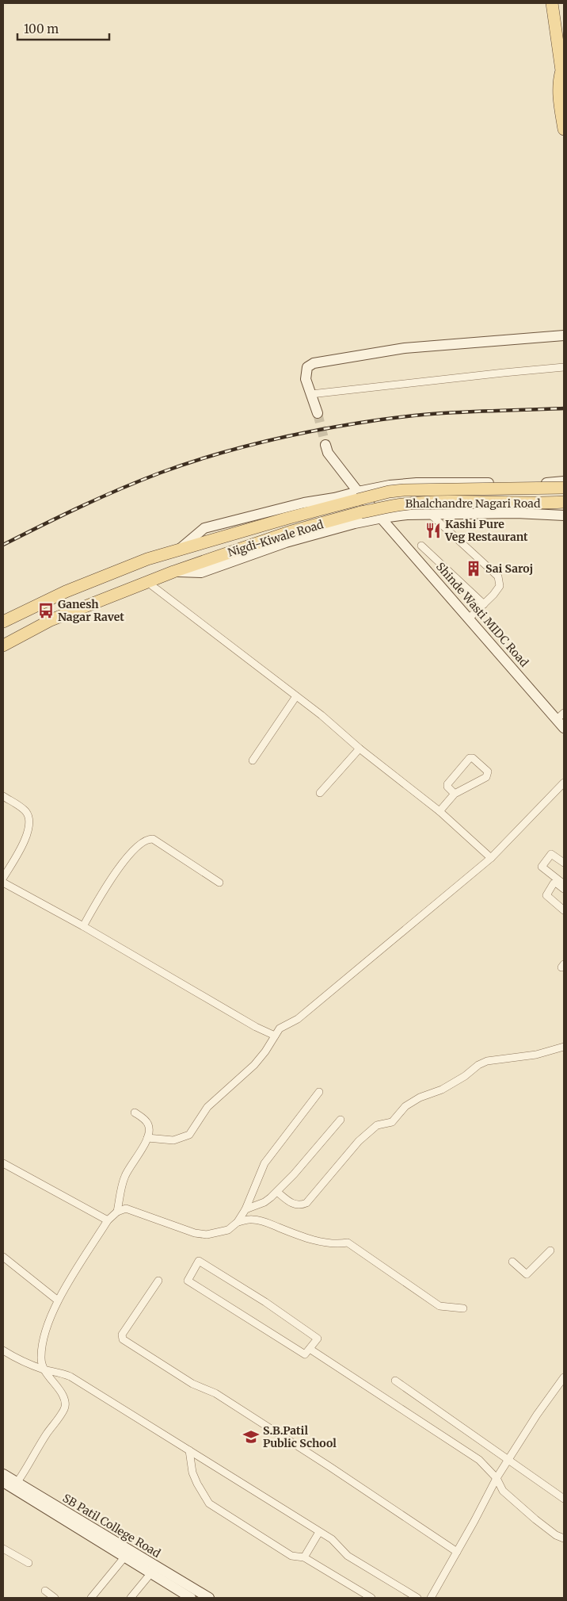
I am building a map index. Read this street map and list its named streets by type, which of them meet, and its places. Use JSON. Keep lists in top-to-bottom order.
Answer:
{
  "streets": {
    "main road": ["Nigdi-Kiwale Road"],
    "street": ["Bhalchandre Nagari Road", "Shinde Wasti MIDC Road", "SB Patil College Road"]
  },
  "crossings": [
    ["Bhalchandre Nagari Road", "Nigdi-Kiwale Road"],
    ["Bhalchandre Nagari Road", "Shinde Wasti MIDC Road"]
  ],
  "places": {
    "restaurant": ["Kashi Pure Veg Restaurant"],
    "building": ["Sai Saroj"],
    "bus stop": ["Ganesh Nagar Ravet"],
    "school or university": ["S.B.Patil Public School"]
  },
  "scale_bar": "100 m"
}
